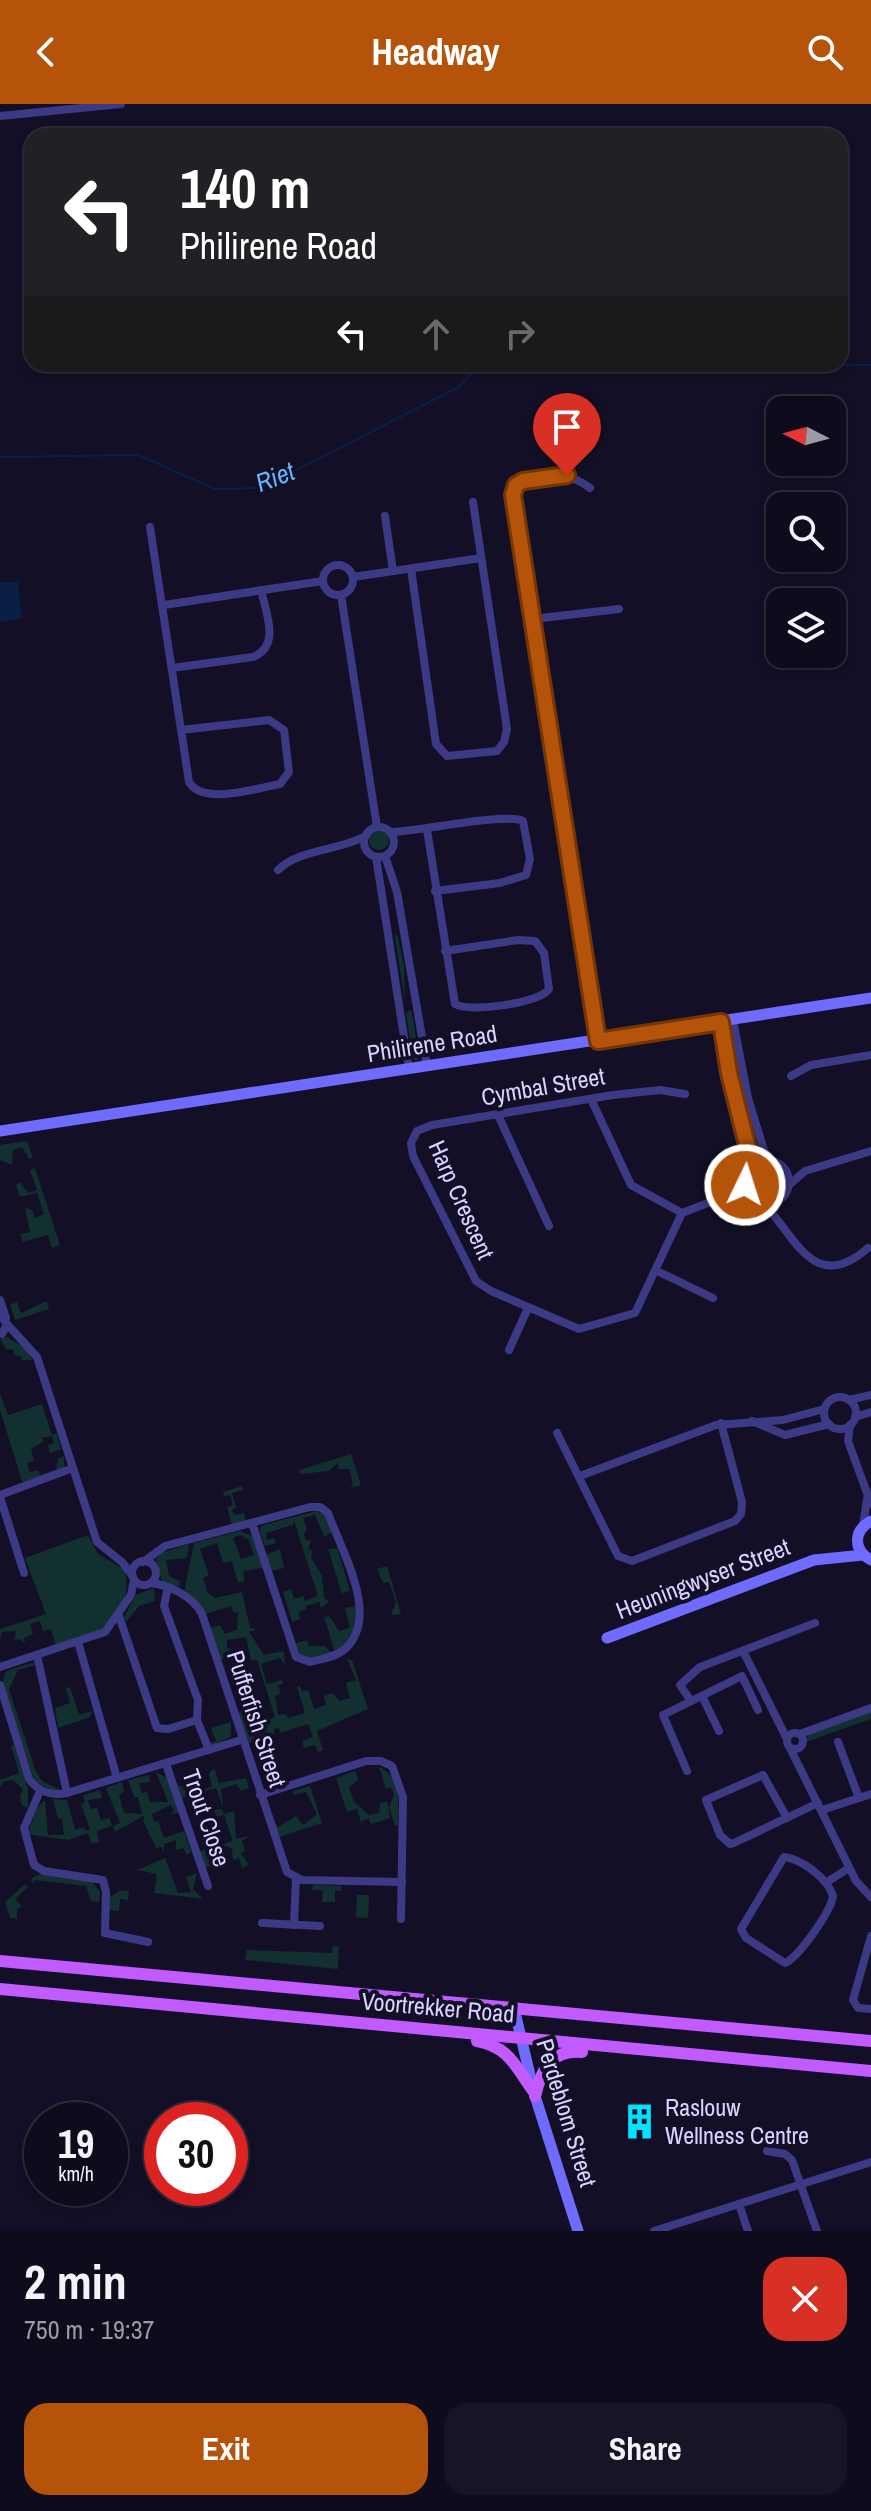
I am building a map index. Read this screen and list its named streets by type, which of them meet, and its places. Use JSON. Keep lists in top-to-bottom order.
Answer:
{
  "streets": {
    "main road": ["Voortrekker Road"],
    "street": [
      "Philirene Road",
      "Cymbal Street",
      "Harp Crescent",
      "Heuningwyser Street",
      "Pufferfish Street",
      "Trout Close",
      "Perdeblom Street"
    ]
  },
  "crossings": [
    ["Cymbal Street", "Harp Crescent"],
    ["Voortrekker Road", "Perdeblom Street"]
  ],
  "water": ["Riet"],
  "places": {
    "building": ["Raslouw Wellness Centre"]
  },
  "north": "left",
  "page": {
    "header": "Headway",
    "turn": ["140 m", "Philirene Road"],
    "speed": "19 km/h",
    "limit": "30",
    "heading": ["2 min", "750 m · 19:37"],
    "buttons": ["Exit", "Share"]
  }
}
